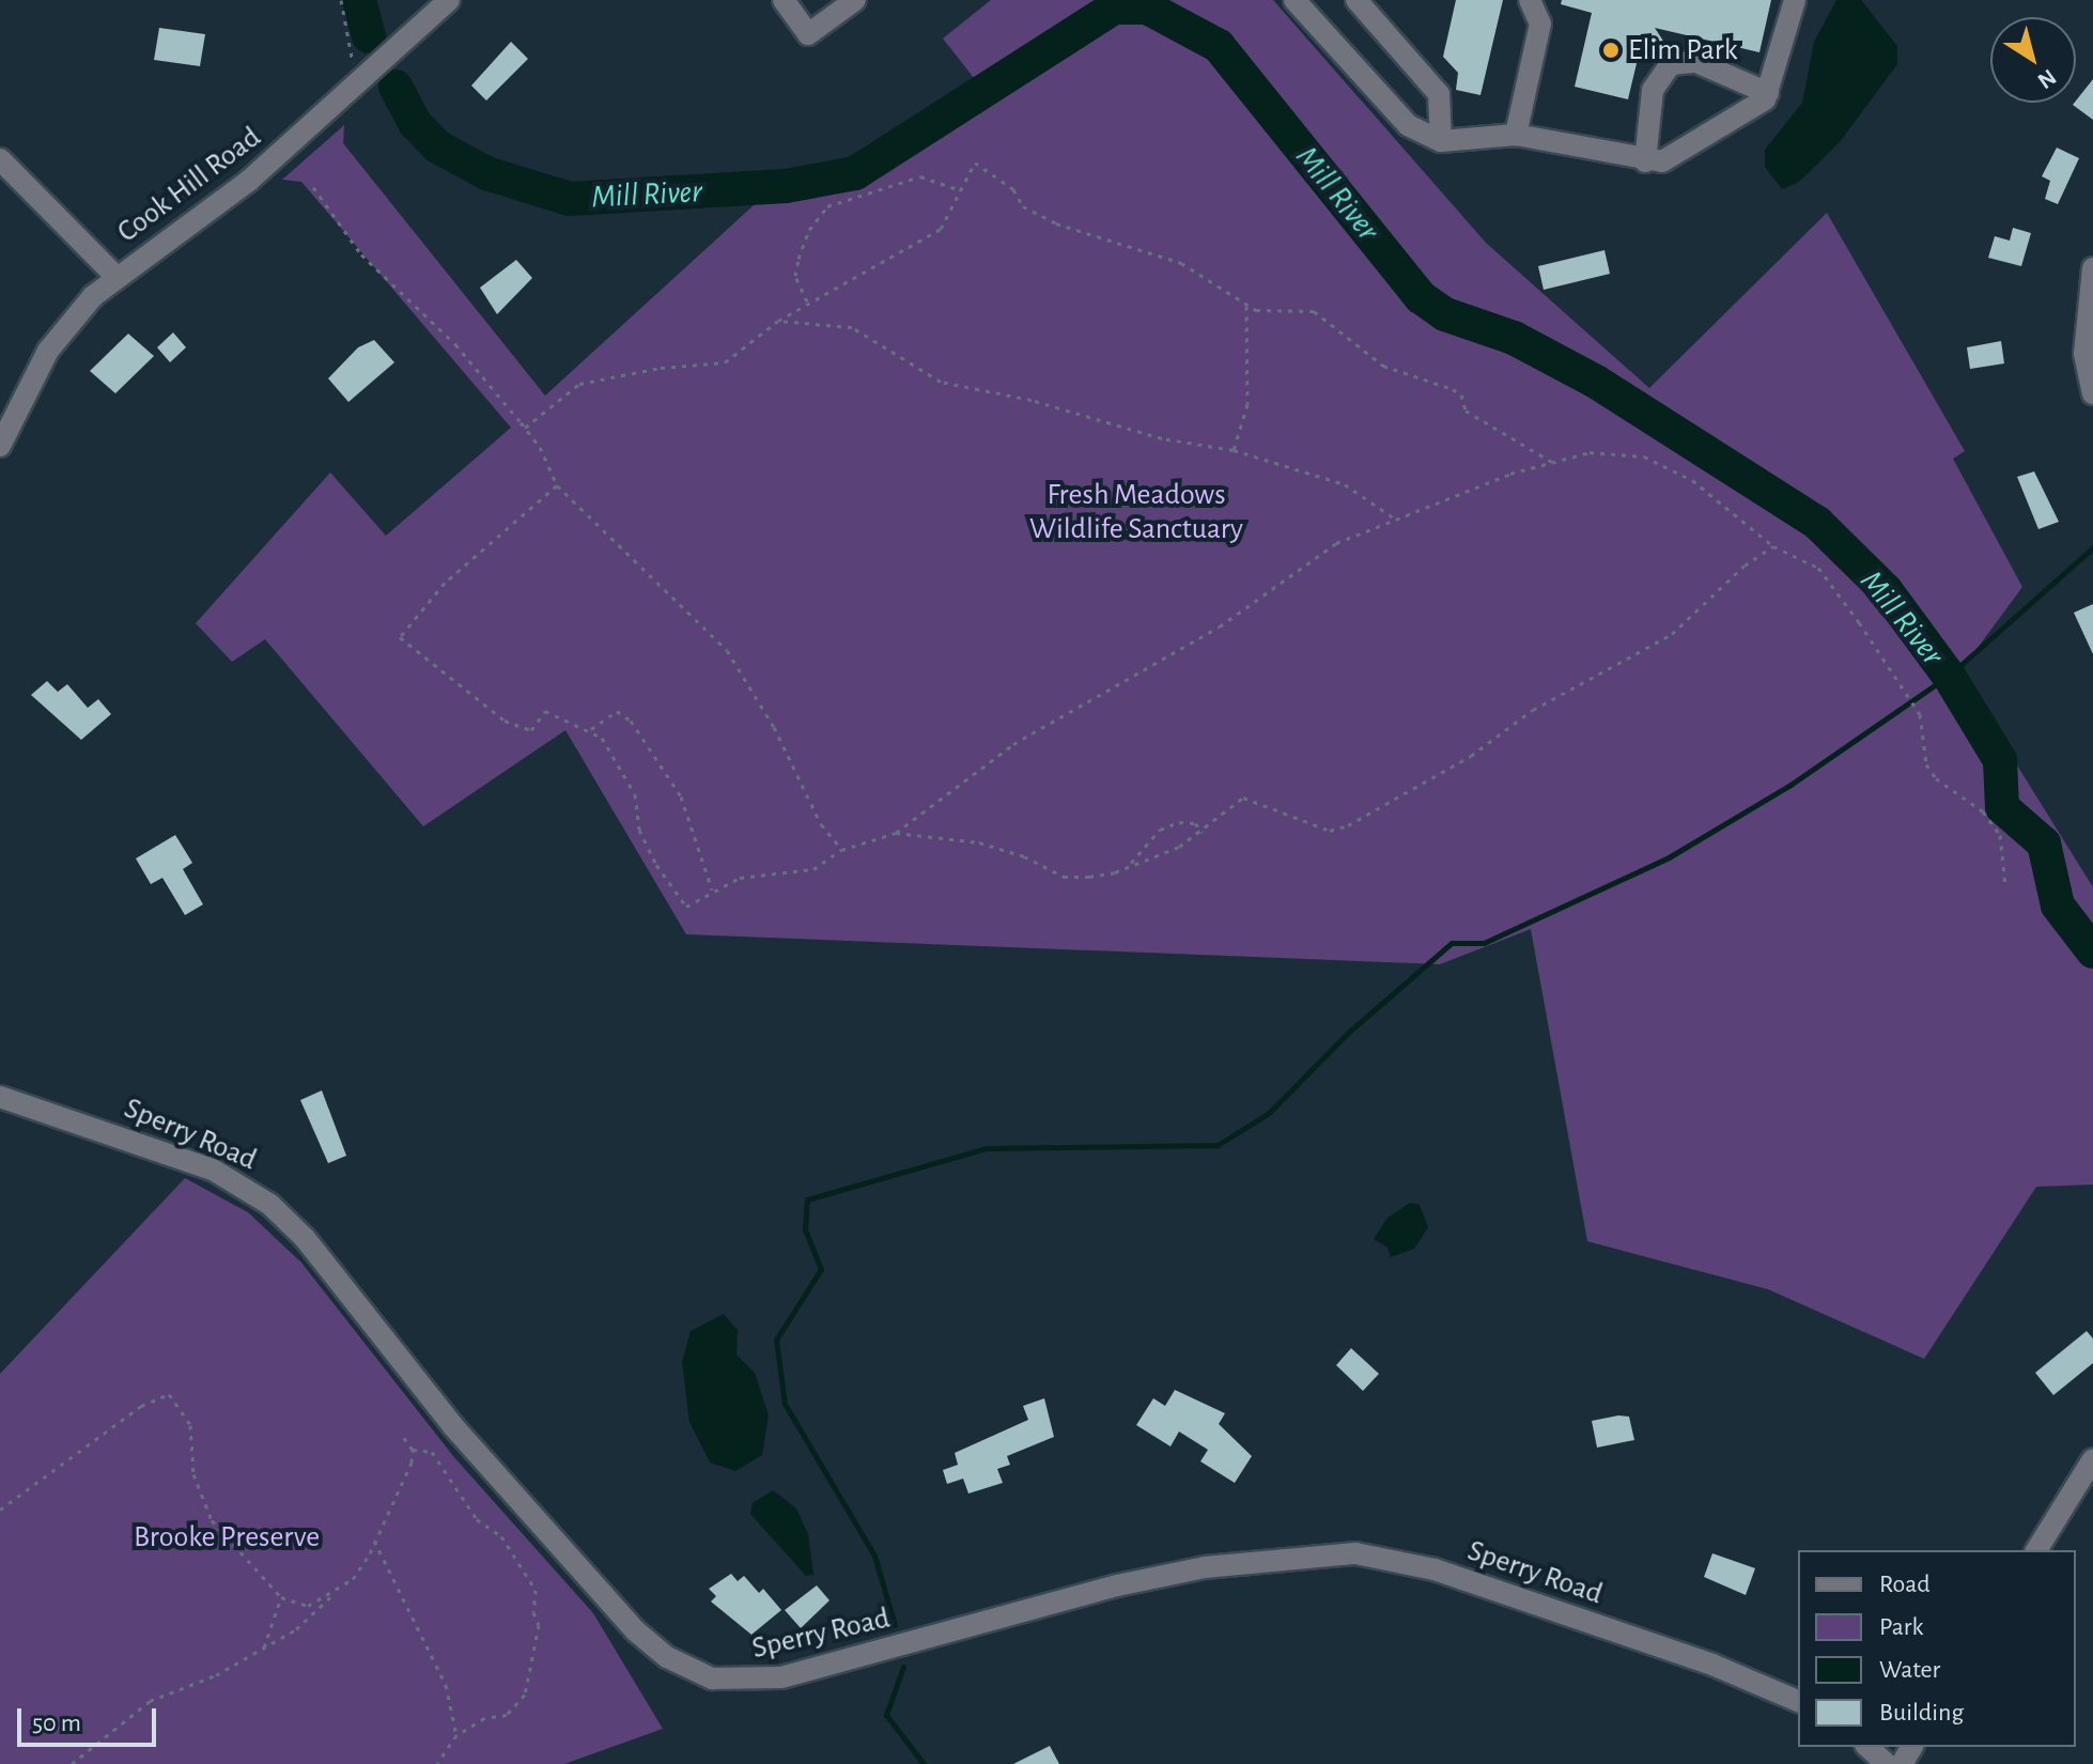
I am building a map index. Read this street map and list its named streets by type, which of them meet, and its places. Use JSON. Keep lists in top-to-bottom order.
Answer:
{
  "streets": {
    "street": ["Cook Hill Road", "Sperry Road"]
  },
  "water": ["Mill River"],
  "parks": ["Fresh Meadows Wildlife Sanctuary", "Brooke Preserve"],
  "places": ["Elim Park"],
  "legend": [
    "Road",
    "Park",
    "Water",
    "Building"
  ],
  "scale_bar": "50 m",
  "north": "bottom right"
}
